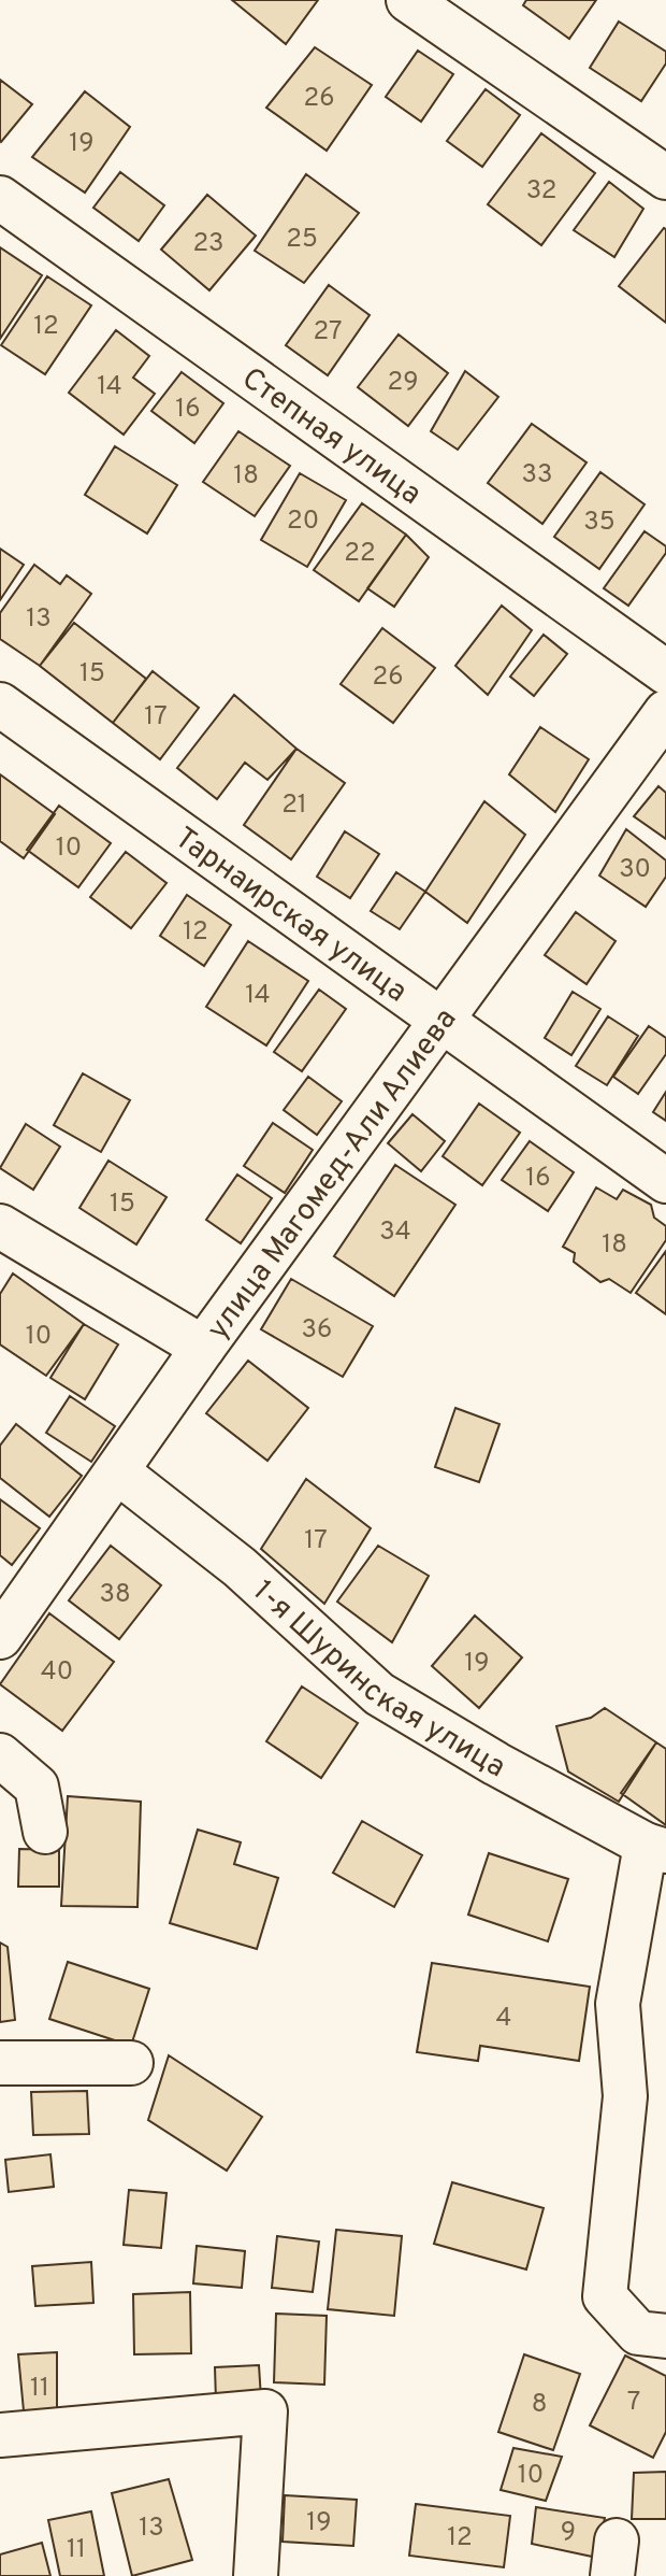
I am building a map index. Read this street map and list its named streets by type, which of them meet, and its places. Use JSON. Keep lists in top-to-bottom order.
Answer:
{
  "streets": {
    "street": [
      "Степная улица",
      "Тарнаирская улица",
      "улица Магомед-Али Алиева",
      "1-я Шуринская улица"
    ]
  },
  "crossings": [
    ["Тарнаирская улица", "улица Магомед-Али Алиева"],
    ["улица Магомед-Али Алиева", "1-я Шуринская улица"]
  ],
  "house_numbers": [
    "26",
    "19",
    "32",
    "25",
    "23",
    "12",
    "27",
    "29",
    "14",
    "16",
    "33",
    "18",
    "20",
    "35",
    "22",
    "13",
    "15",
    "26",
    "17",
    "21",
    "10",
    "30",
    "12",
    "14",
    "16",
    "15",
    "34",
    "18",
    "36",
    "10",
    "17",
    "38",
    "19",
    "40",
    "4",
    "11",
    "7",
    "8",
    "10",
    "19",
    "13",
    "9",
    "12",
    "11"
  ]
}
